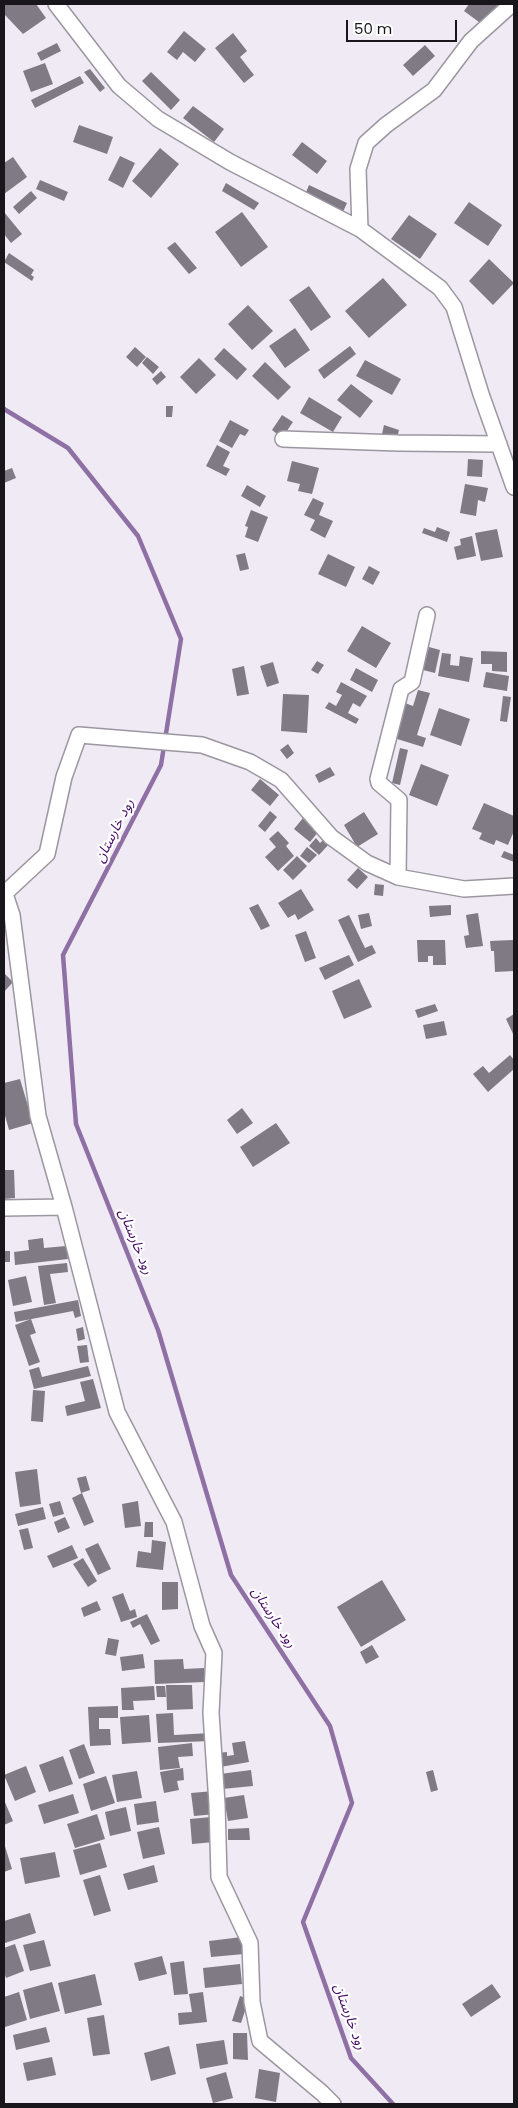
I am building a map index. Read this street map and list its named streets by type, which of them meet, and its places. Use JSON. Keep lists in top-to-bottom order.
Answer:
{
  "water": ["رود خارستان"],
  "scale_bar": "50 m"
}
